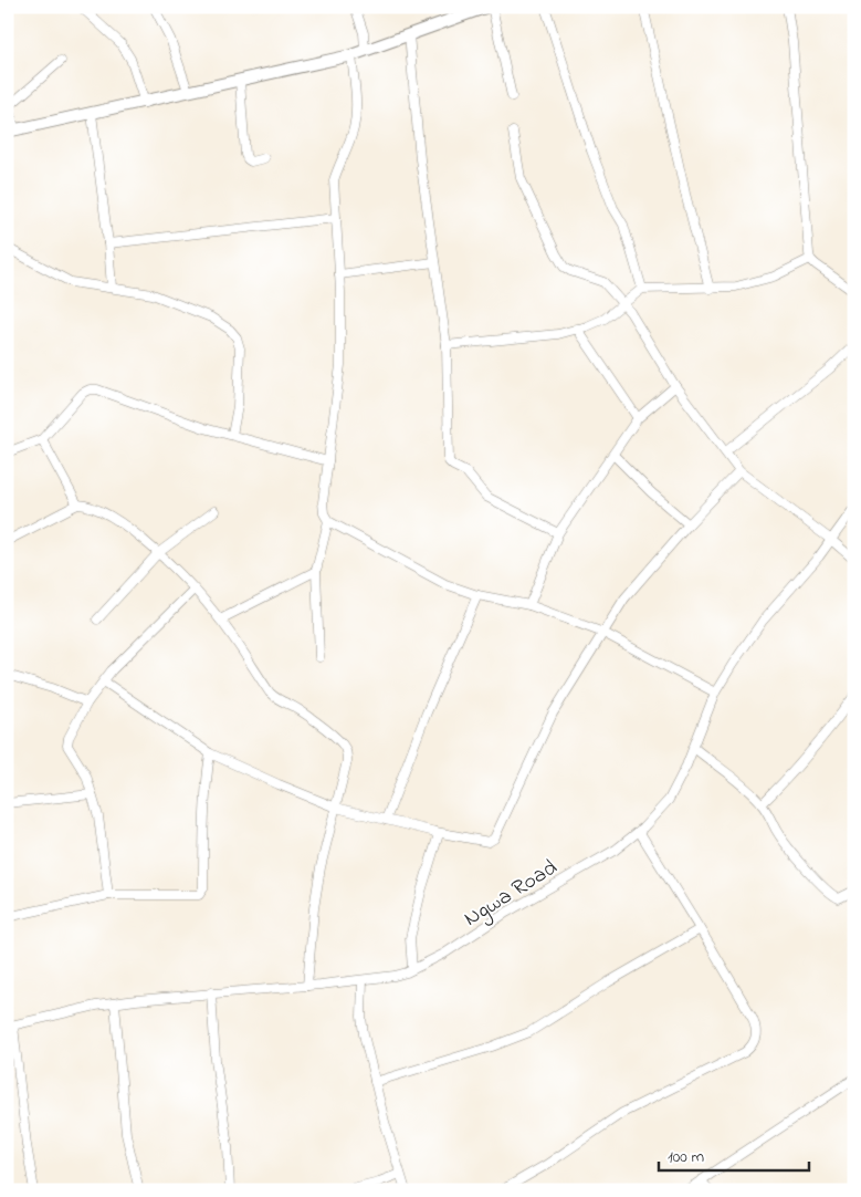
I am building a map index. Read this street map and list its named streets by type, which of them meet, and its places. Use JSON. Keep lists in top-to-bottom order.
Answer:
{
  "streets": {
    "street": ["Ngwa Road"]
  },
  "scale_bar": "100 m"
}
